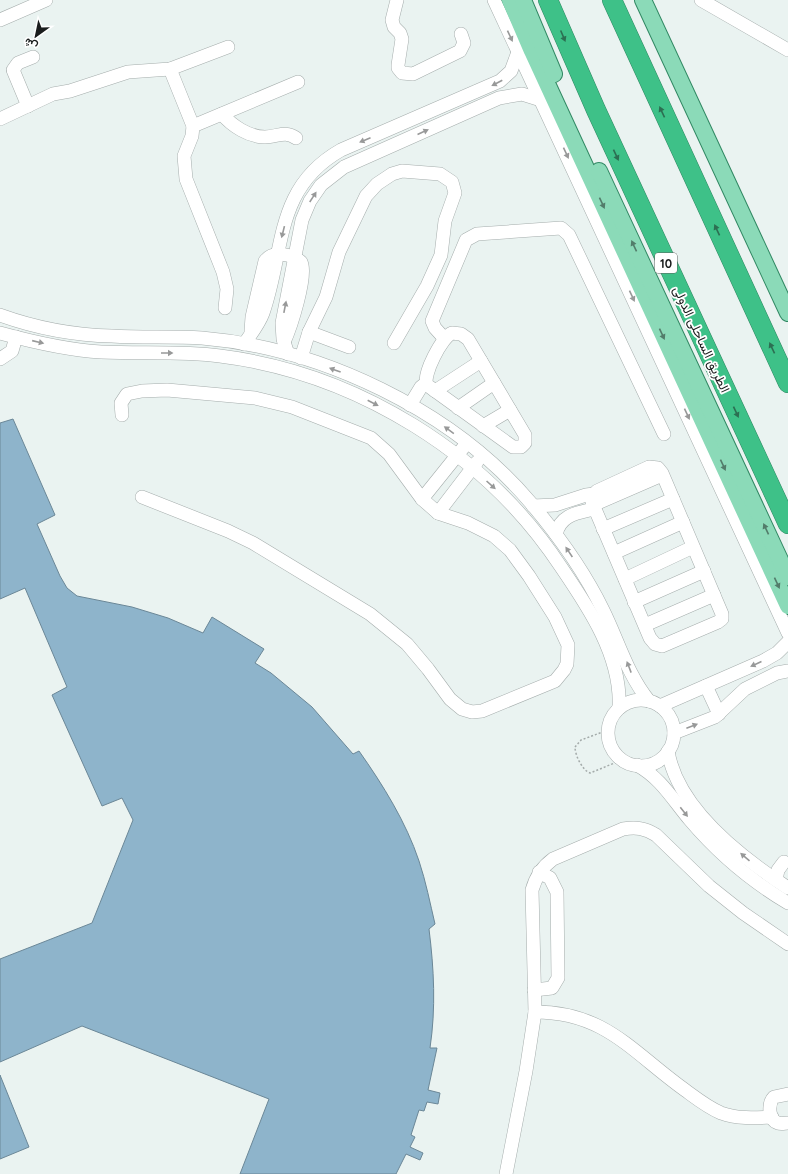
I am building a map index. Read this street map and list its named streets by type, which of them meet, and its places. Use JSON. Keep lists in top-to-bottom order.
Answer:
{
  "streets": {
    "highway": ["10", "الطريق الساحلى الدولى"]
  },
  "north": "bottom left"
}
